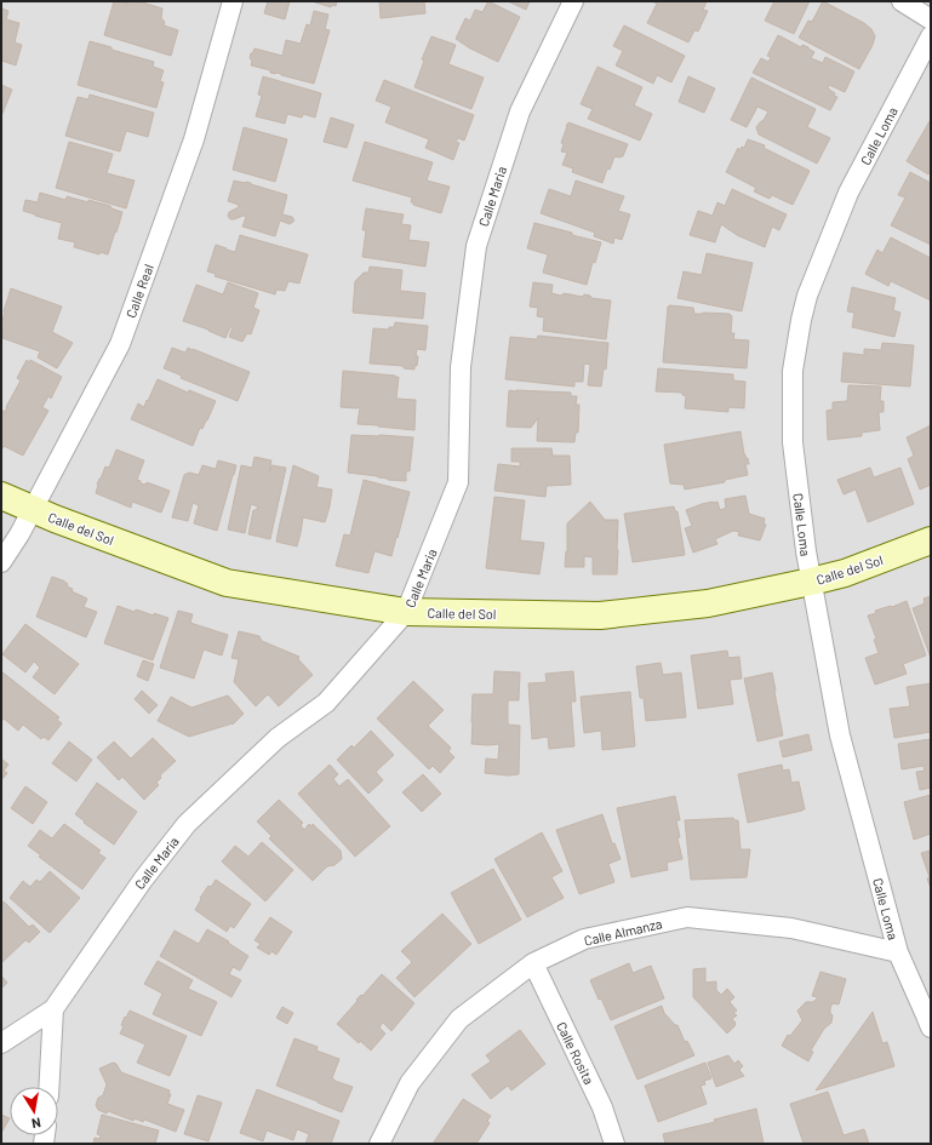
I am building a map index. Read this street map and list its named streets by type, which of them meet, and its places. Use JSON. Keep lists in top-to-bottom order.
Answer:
{
  "streets": {
    "street": [
      "Calle Loma",
      "Calle Maria",
      "Calle Real",
      "Calle del Sol",
      "Calle Almanza",
      "Calle Rosita"
    ]
  },
  "crossings": [
    ["Calle Loma", "Calle del Sol"],
    ["Calle Loma", "Calle Almanza"],
    ["Calle Maria", "Calle del Sol"],
    ["Calle Real", "Calle del Sol"],
    ["Calle Almanza", "Calle Rosita"]
  ],
  "north": "bottom"
}
